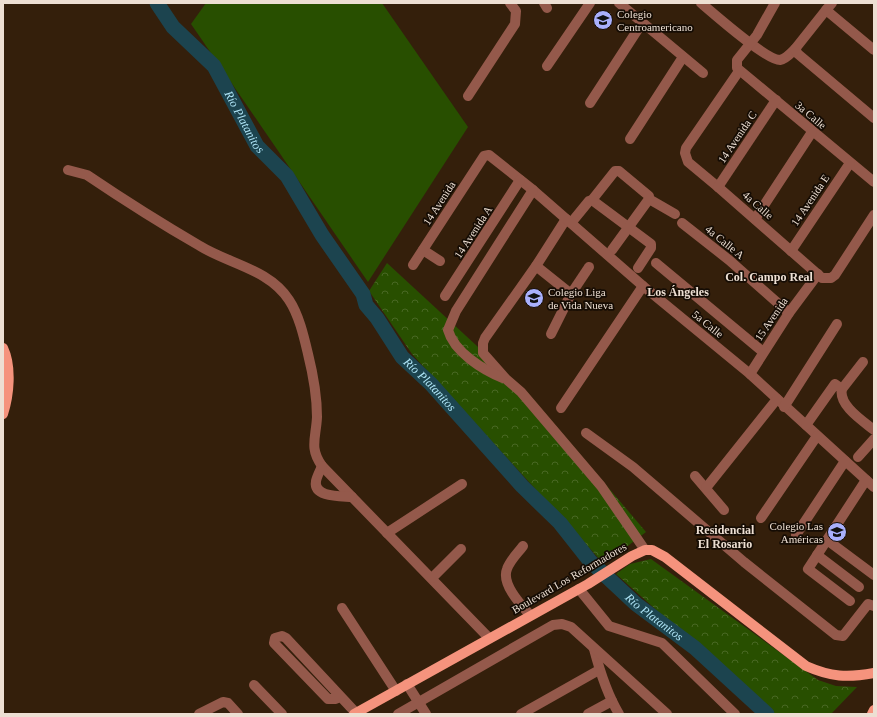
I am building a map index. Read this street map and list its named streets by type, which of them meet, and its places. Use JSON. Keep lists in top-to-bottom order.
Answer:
{
  "streets": {
    "main road": ["Boulevard Los Reformadores"],
    "street": [
      "3a Calle",
      "14 Avenida C",
      "14 Avenida E",
      "14 Avenida",
      "4a Calle",
      "14 Avenida A",
      "4a Calle A",
      "15 Avenida",
      "5a Calle"
    ]
  },
  "crossings": [
    ["3a Calle", "14 Avenida C"],
    ["3a Calle", "14 Avenida E"],
    ["3a Calle", "4a Calle"],
    ["14 Avenida C", "4a Calle"],
    ["14 Avenida E", "4a Calle"],
    ["14 Avenida", "5a Calle"],
    ["4a Calle", "15 Avenida"],
    ["14 Avenida A", "5a Calle"],
    ["4a Calle A", "15 Avenida"],
    ["15 Avenida", "5a Calle"]
  ],
  "districts": ["Col. Campo Real", "Los Ángeles", "Residencial El Rosario"],
  "water": ["Río Platanitos"],
  "places": {
    "school or university": ["Colegio Centroamericano", "Colegio Liga de Vida Nueva", "Colegio Las Américas"]
  }
}
